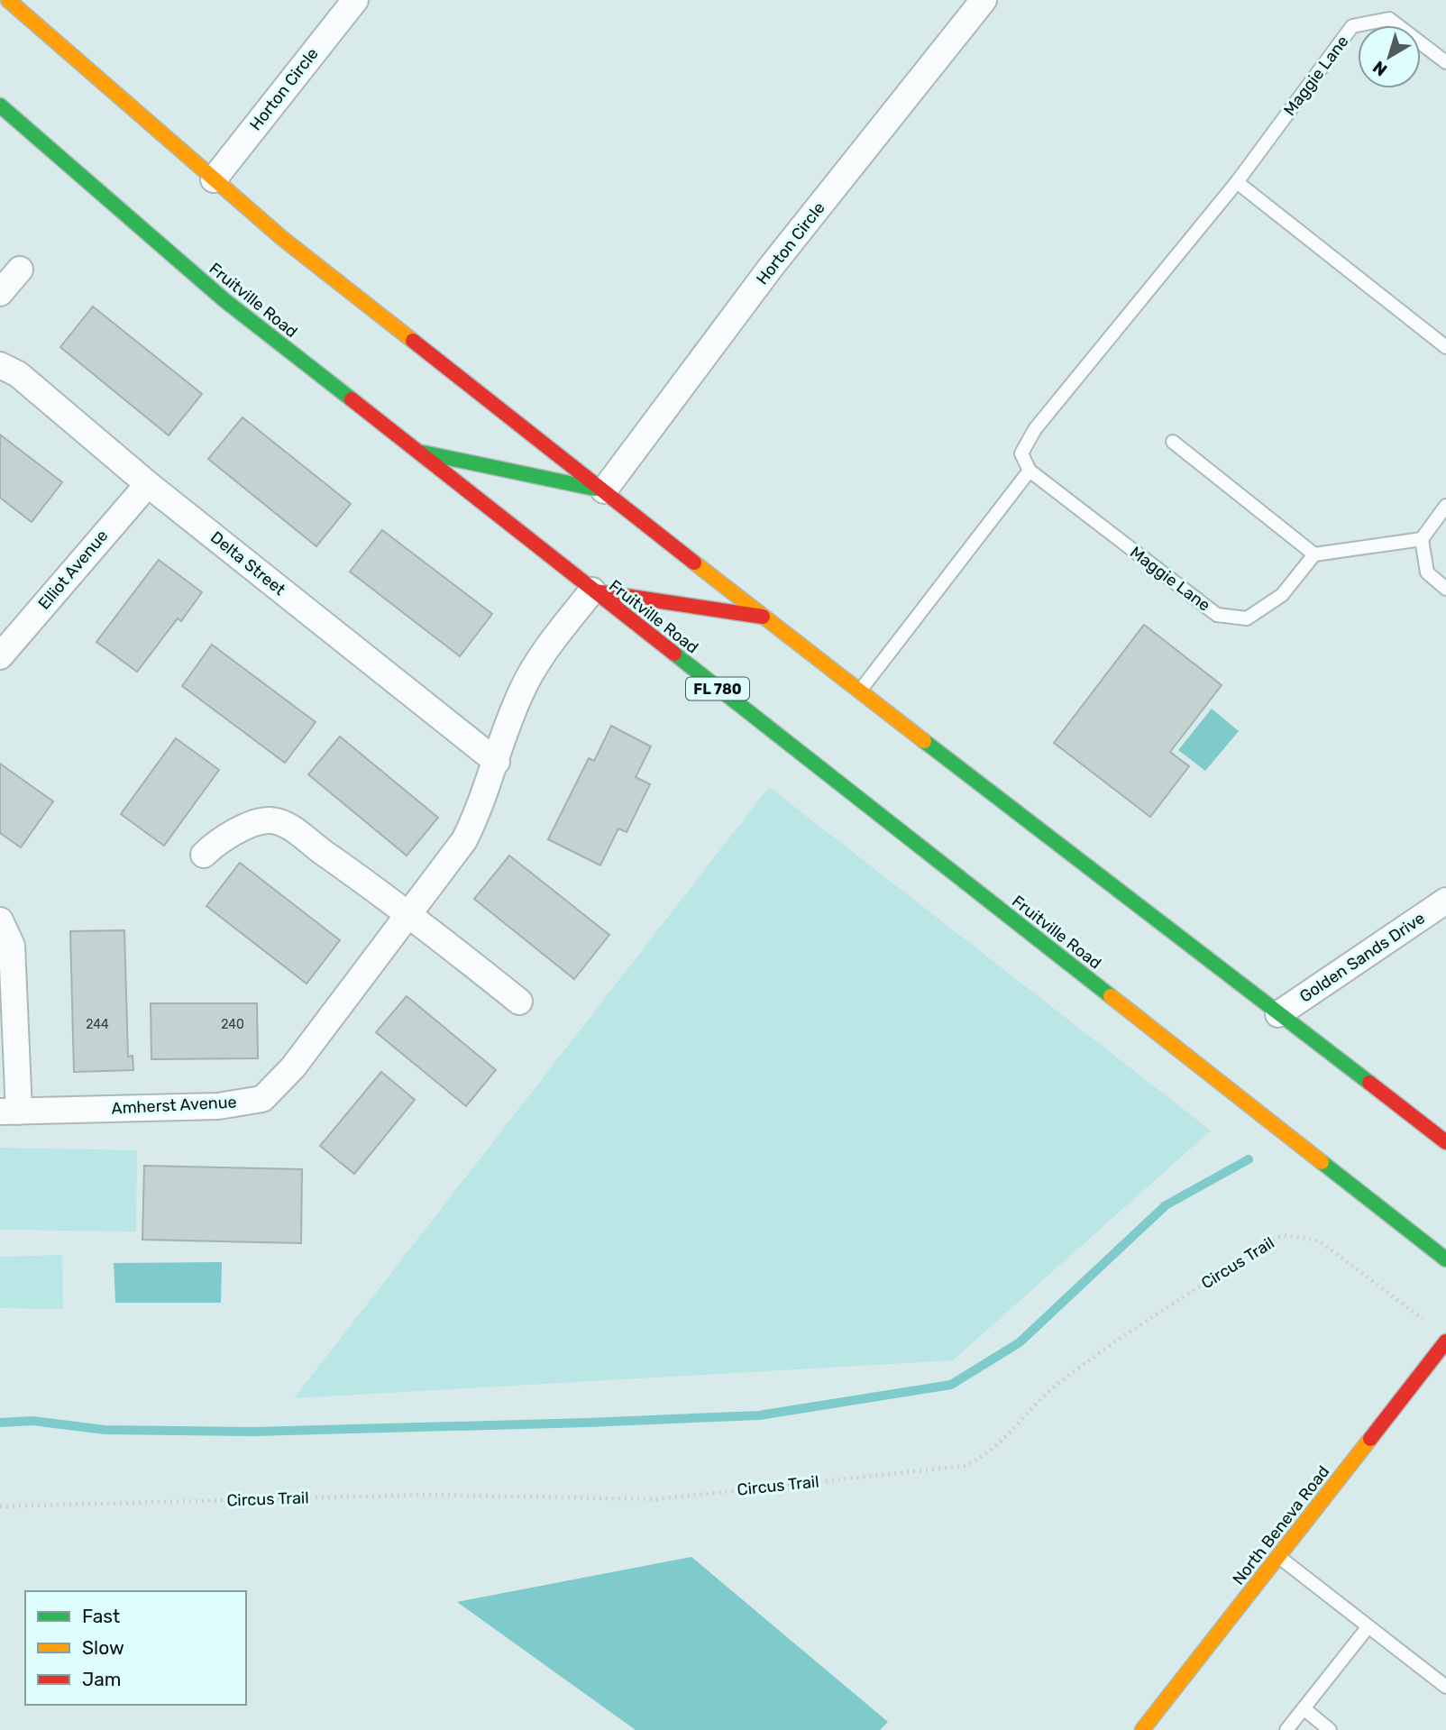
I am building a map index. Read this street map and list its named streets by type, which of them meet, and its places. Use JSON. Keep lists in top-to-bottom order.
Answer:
{
  "streets": {
    "main road": ["Fruitville Road", "FL 780", "North Beneva Road"],
    "street": [
      "Horton Circle",
      "Delta Street",
      "Elliot Avenue",
      "Golden Sands Drive",
      "Amherst Avenue"
    ],
    "lane": ["Maggie Lane"],
    "path": ["Circus Trail"]
  },
  "crossings": [
    ["Fruitville Road", "Amherst Avenue"],
    ["Delta Street", "Elliot Avenue"],
    ["Delta Street", "Amherst Avenue"]
  ],
  "house_numbers": ["244", "240"],
  "legend": ["Fast", "Slow", "Jam"],
  "north": "bottom left"
}
